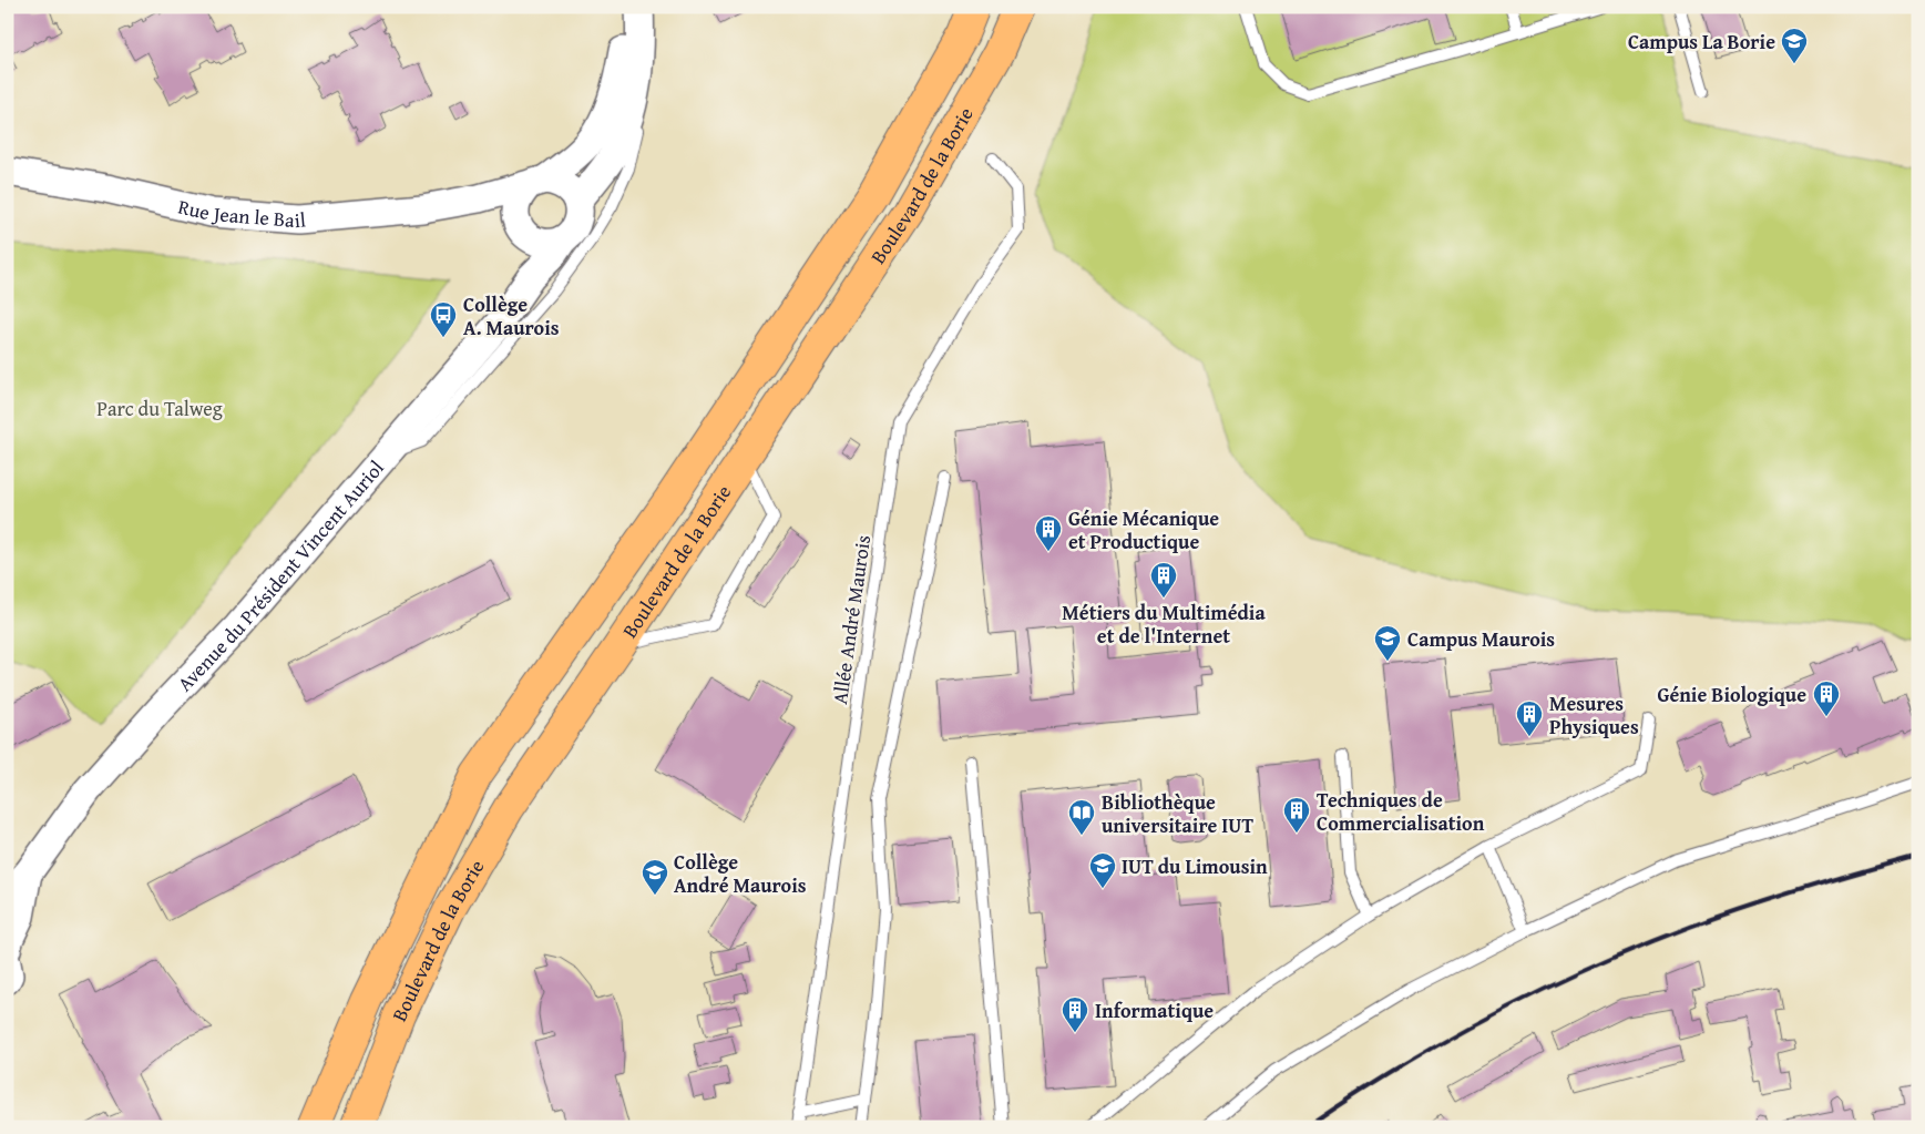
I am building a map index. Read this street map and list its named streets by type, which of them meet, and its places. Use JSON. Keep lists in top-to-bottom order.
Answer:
{
  "streets": {
    "main road": ["Boulevard de la Borie"],
    "street": ["Rue Jean le Bail", "Avenue du Président Vincent Auriol"],
    "lane": ["Allée André Maurois"]
  },
  "crossings": [
    ["Rue Jean le Bail", "Avenue du Président Vincent Auriol"]
  ],
  "parks": ["Parc du Talweg"],
  "places": {
    "school or university": [
      "Campus La Borie",
      "Campus Maurois",
      "IUT du Limousin",
      "Collège André Maurois"
    ],
    "bus stop": ["Collège A. Maurois"],
    "building": [
      "Génie Mécanique et Productique",
      "Métiers du Multimédia et de l'Internet",
      "Génie Biologique",
      "Mesures Physiques",
      "Techniques de Commercialisation",
      "Informatique"
    ],
    "library": ["Bibliothèque universitaire IUT"]
  }
}
